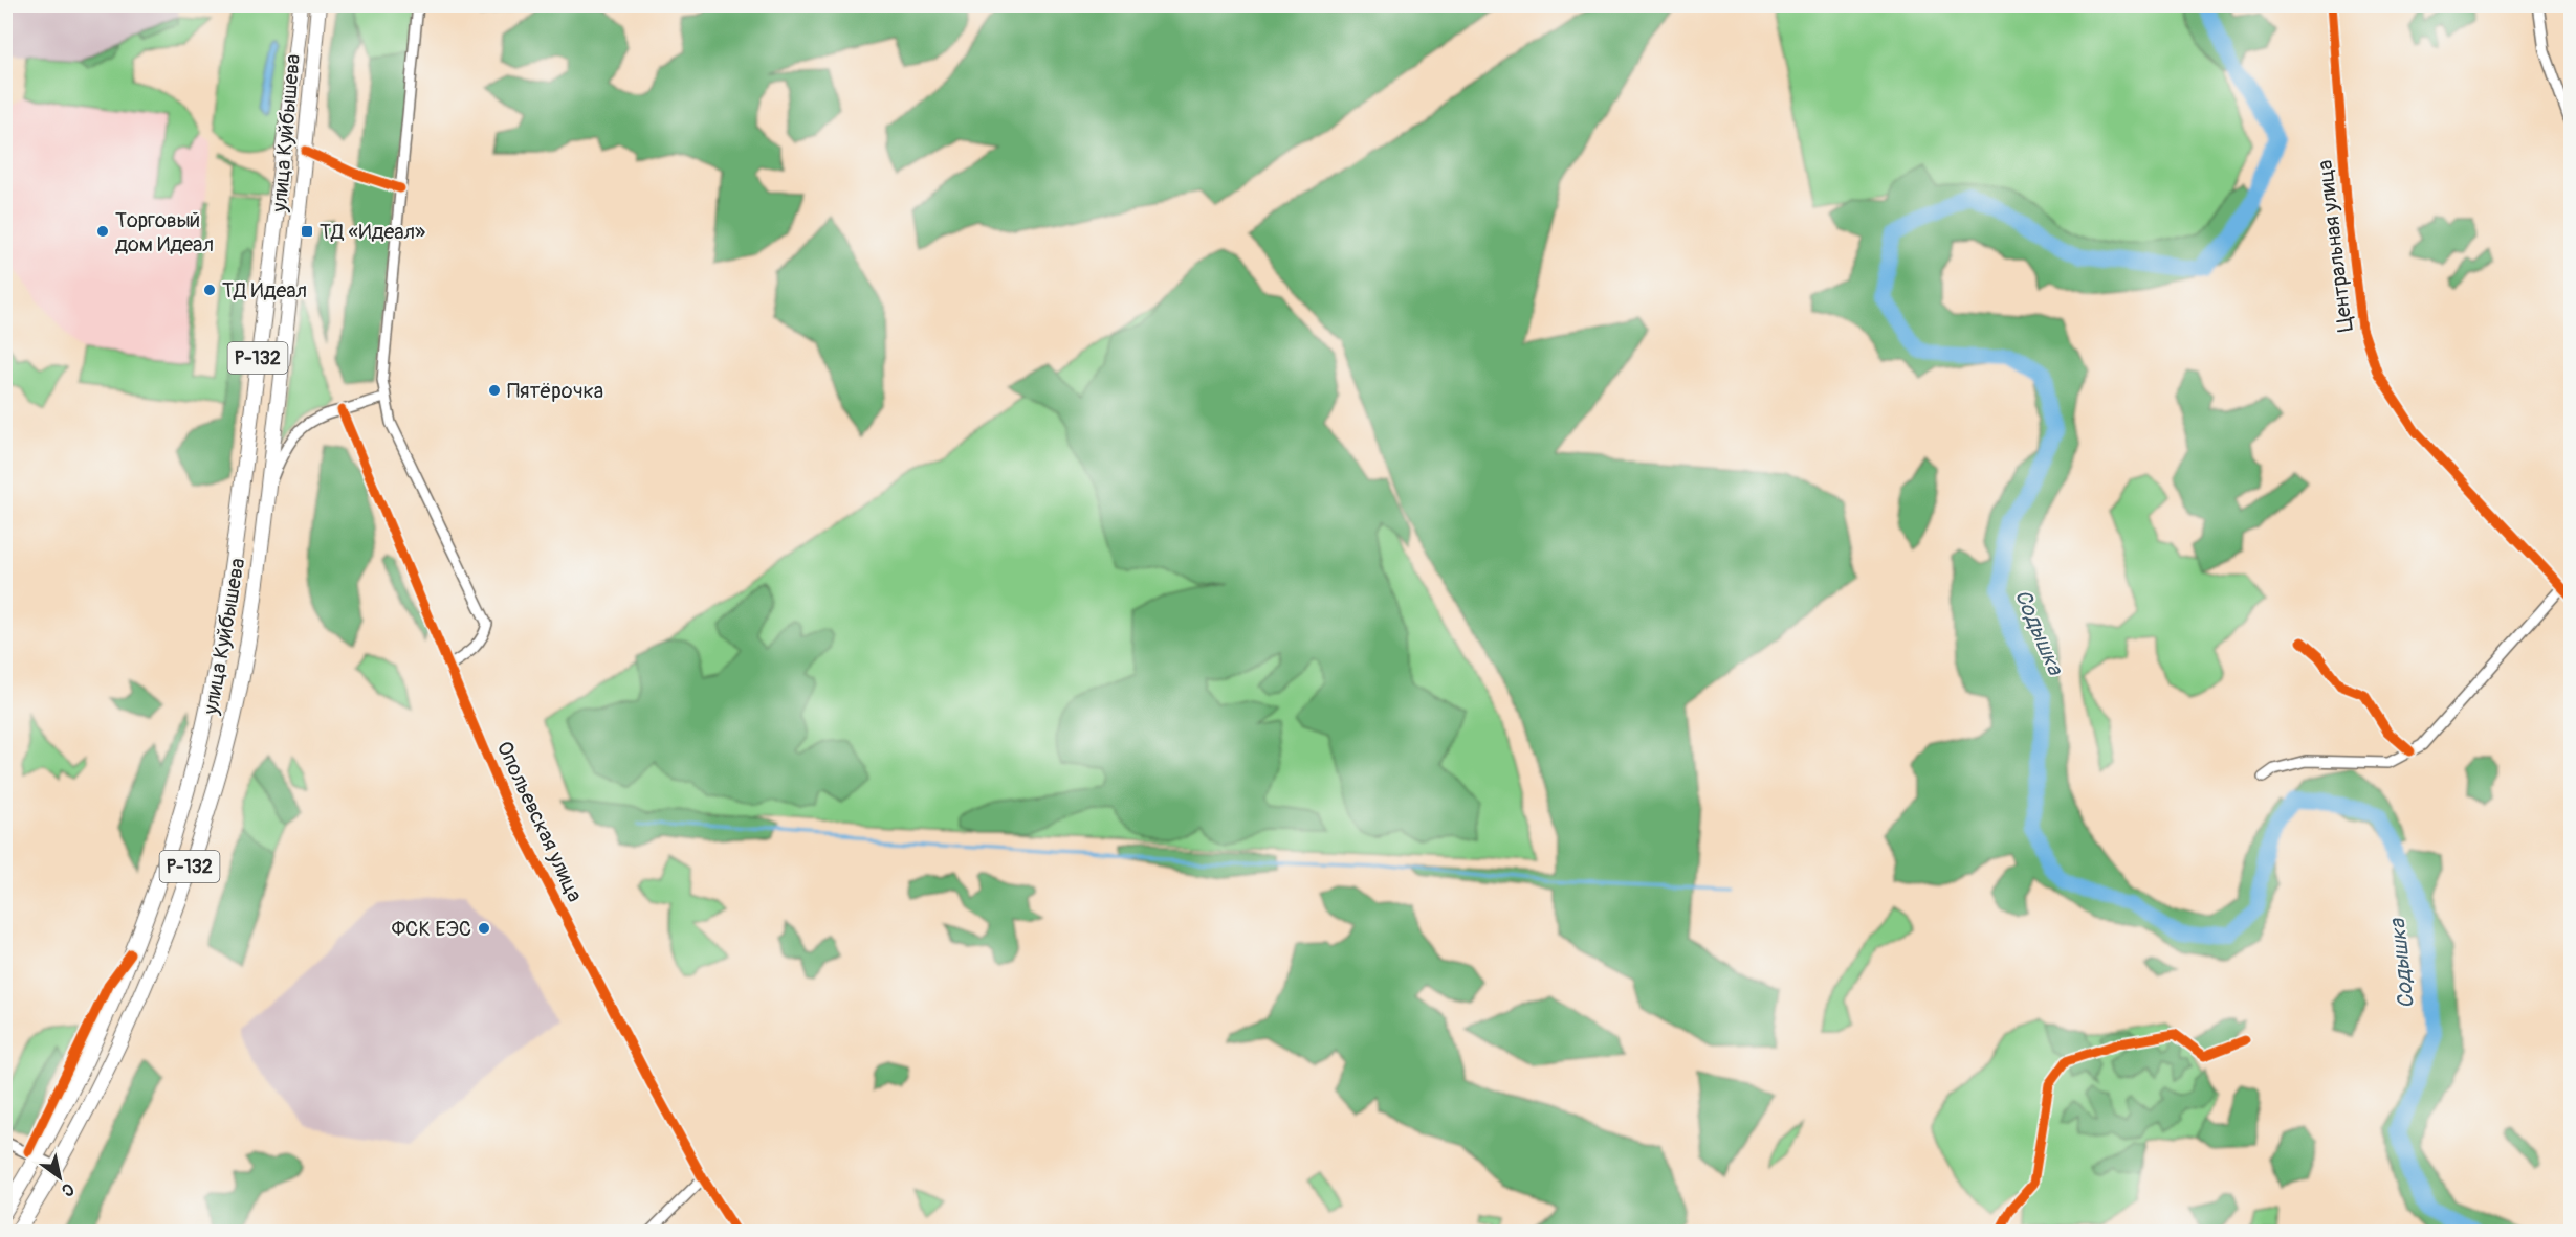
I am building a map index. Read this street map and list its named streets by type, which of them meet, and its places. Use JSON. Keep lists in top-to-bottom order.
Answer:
{
  "streets": {
    "highway": ["улица Куйбышева", "Р-132"],
    "street": ["Центральная улица", "Опольевская улица"]
  },
  "water": ["Содышка"],
  "places": {
    "other": [
      "Торговый дом Идеал",
      "ТД Идеал",
      "Пятёрочка",
      "ФСК ЕЭС"
    ],
    "transit": ["ТД «Идеал»"]
  },
  "north": "bottom right"
}
